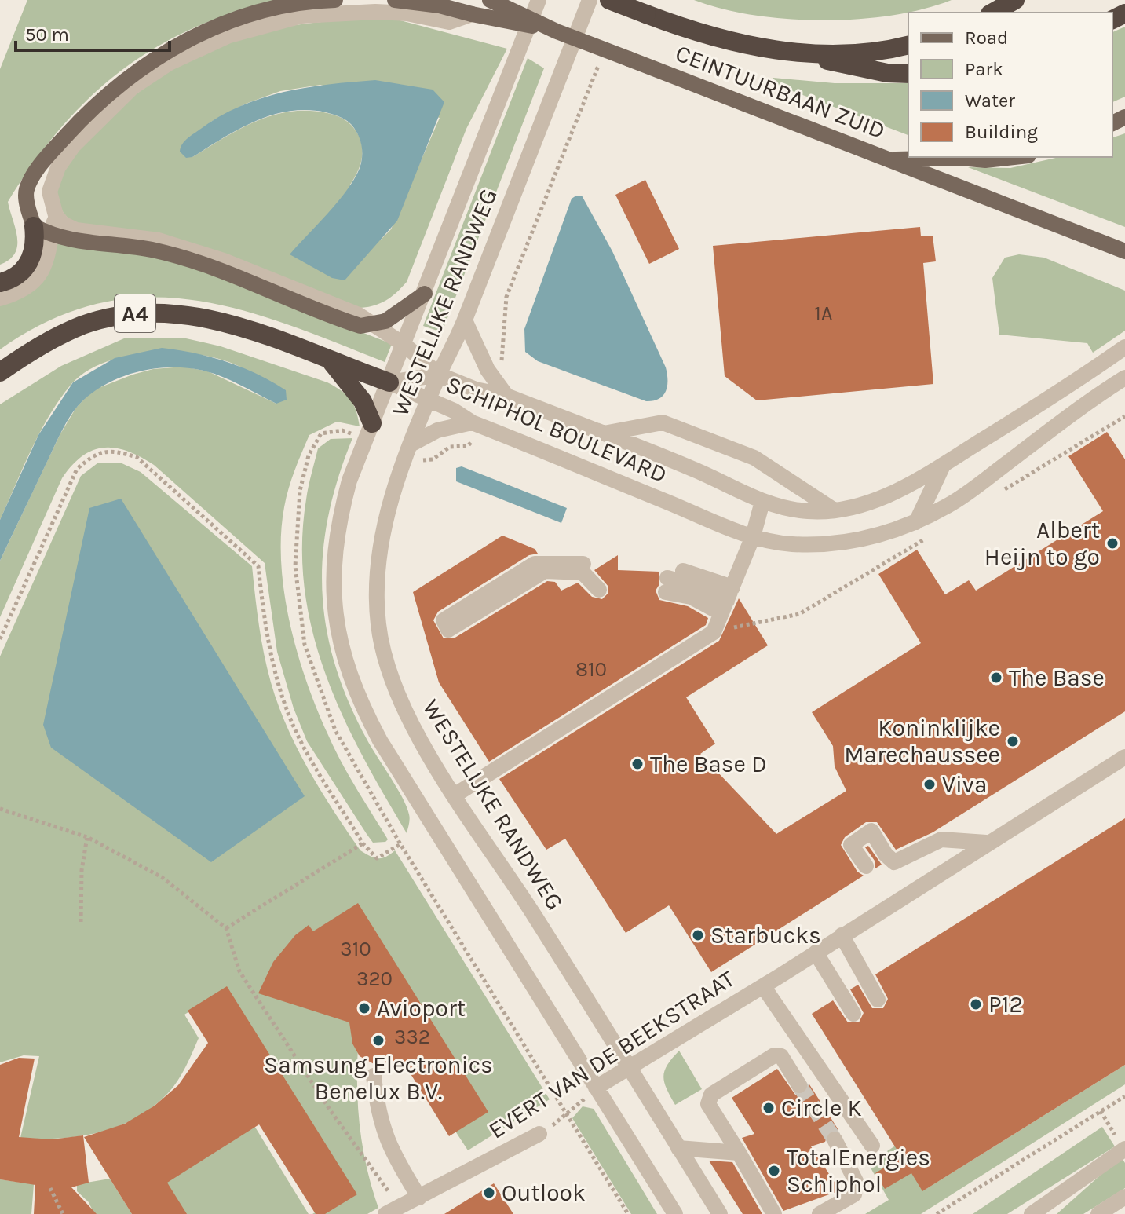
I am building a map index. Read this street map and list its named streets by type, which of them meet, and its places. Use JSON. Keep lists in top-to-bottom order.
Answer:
{
  "streets": {
    "highway": ["A4"],
    "main road": ["CEINTUURBAAN ZUID"],
    "street": ["WESTELIJKE RANDWEG", "SCHIPHOL BOULEVARD", "EVERT VAN DE BEEKSTRAAT"]
  },
  "crossings": [
    ["WESTELIJKE RANDWEG", "A4"],
    ["WESTELIJKE RANDWEG", "SCHIPHOL BOULEVARD"],
    ["WESTELIJKE RANDWEG", "EVERT VAN DE BEEKSTRAAT"],
    ["A4", "SCHIPHOL BOULEVARD"]
  ],
  "places": [
    "Albert Heijn to go",
    "The Base",
    "Koninklijke Marechaussee",
    "The Base D",
    "Viva",
    "Starbucks",
    "P12",
    "Avioport",
    "Samsung Electronics Benelux B.V.",
    "Circle K",
    "TotalEnergies Schiphol",
    "Outlook"
  ],
  "house_numbers": [
    "1A",
    "810",
    "310",
    "320",
    "332"
  ],
  "legend": [
    "Road",
    "Park",
    "Water",
    "Building"
  ],
  "scale_bar": "50 m"
}
